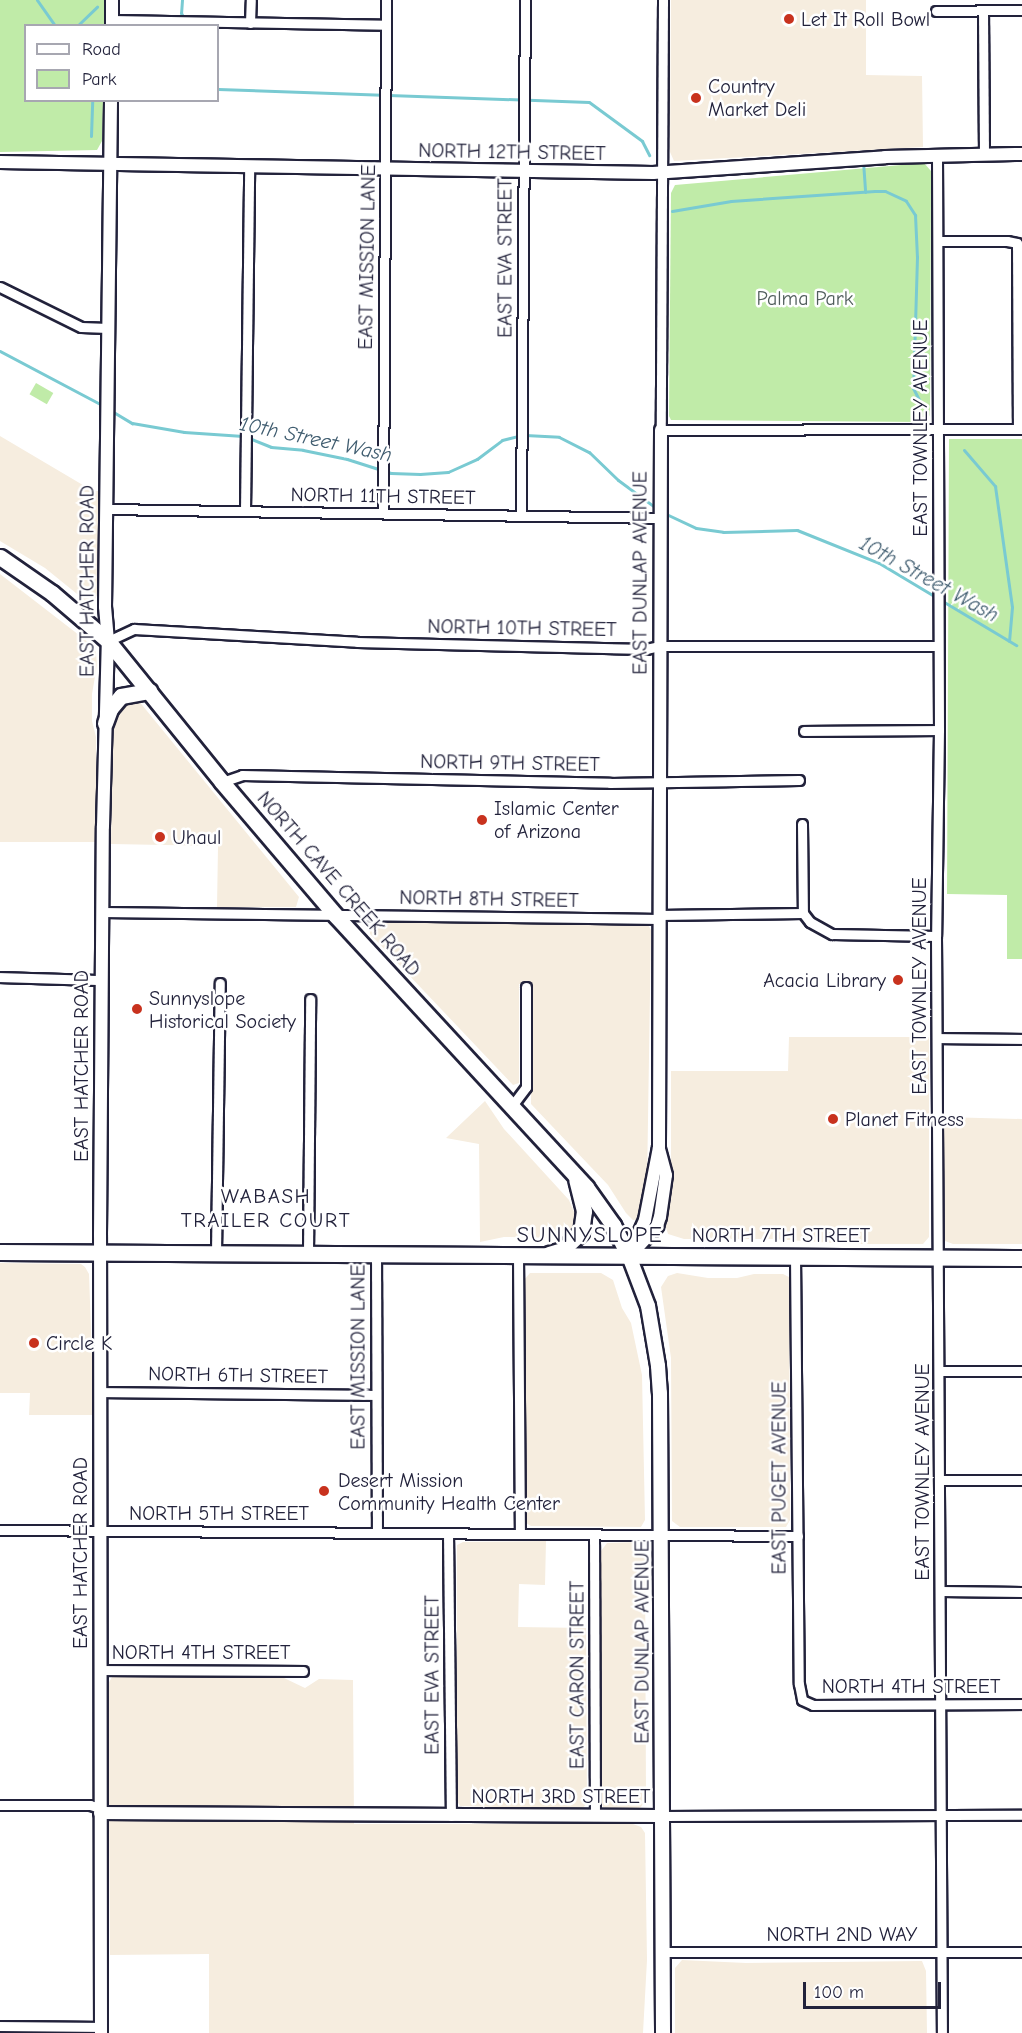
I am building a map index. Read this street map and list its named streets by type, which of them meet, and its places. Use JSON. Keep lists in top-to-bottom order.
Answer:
{
  "streets": {
    "main road": ["EAST DUNLAP AVENUE", "NORTH CAVE CREEK ROAD", "NORTH 7TH STREET"],
    "street": [
      "NORTH 12TH STREET",
      "EAST MISSION LANE",
      "EAST EVA STREET",
      "EAST TOWNLEY AVENUE",
      "NORTH 11TH STREET",
      "EAST HATCHER ROAD",
      "NORTH 10TH STREET",
      "NORTH 9TH STREET",
      "NORTH 8TH STREET",
      "NORTH 6TH STREET",
      "EAST PUGET AVENUE",
      "NORTH 5TH STREET",
      "NORTH 4TH STREET",
      "EAST CARON STREET",
      "NORTH 3RD STREET",
      "NORTH 2ND WAY"
    ]
  },
  "crossings": [
    ["NORTH 12TH STREET", "EAST MISSION LANE"],
    ["NORTH 12TH STREET", "EAST EVA STREET"],
    ["NORTH 12TH STREET", "EAST TOWNLEY AVENUE"],
    ["NORTH 12TH STREET", "EAST DUNLAP AVENUE"],
    ["NORTH 12TH STREET", "EAST HATCHER ROAD"],
    ["EAST MISSION LANE", "NORTH 11TH STREET"],
    ["EAST MISSION LANE", "NORTH 7TH STREET"],
    ["EAST MISSION LANE", "NORTH 6TH STREET"],
    ["EAST MISSION LANE", "NORTH 5TH STREET"],
    ["EAST EVA STREET", "NORTH 11TH STREET"],
    ["EAST EVA STREET", "NORTH 5TH STREET"],
    ["EAST EVA STREET", "NORTH 3RD STREET"],
    ["EAST TOWNLEY AVENUE", "NORTH 10TH STREET"],
    ["EAST TOWNLEY AVENUE", "NORTH 7TH STREET"],
    ["EAST TOWNLEY AVENUE", "NORTH 4TH STREET"],
    ["EAST TOWNLEY AVENUE", "NORTH 3RD STREET"],
    ["EAST TOWNLEY AVENUE", "NORTH 2ND WAY"],
    ["NORTH 11TH STREET", "EAST DUNLAP AVENUE"],
    ["NORTH 11TH STREET", "EAST HATCHER ROAD"],
    ["EAST DUNLAP AVENUE", "NORTH 10TH STREET"],
    ["EAST DUNLAP AVENUE", "NORTH 9TH STREET"],
    ["EAST DUNLAP AVENUE", "NORTH CAVE CREEK ROAD"],
    ["EAST DUNLAP AVENUE", "NORTH 8TH STREET"],
    ["EAST DUNLAP AVENUE", "NORTH 7TH STREET"],
    ["EAST DUNLAP AVENUE", "NORTH 5TH STREET"],
    ["EAST DUNLAP AVENUE", "NORTH 3RD STREET"],
    ["EAST DUNLAP AVENUE", "NORTH 2ND WAY"],
    ["EAST HATCHER ROAD", "NORTH 10TH STREET"],
    ["EAST HATCHER ROAD", "NORTH CAVE CREEK ROAD"],
    ["EAST HATCHER ROAD", "NORTH 8TH STREET"],
    ["EAST HATCHER ROAD", "NORTH 7TH STREET"],
    ["EAST HATCHER ROAD", "NORTH 6TH STREET"],
    ["EAST HATCHER ROAD", "NORTH 5TH STREET"],
    ["EAST HATCHER ROAD", "NORTH 4TH STREET"],
    ["EAST HATCHER ROAD", "NORTH 3RD STREET"],
    ["NORTH 10TH STREET", "NORTH CAVE CREEK ROAD"],
    ["NORTH 9TH STREET", "NORTH CAVE CREEK ROAD"],
    ["NORTH CAVE CREEK ROAD", "NORTH 8TH STREET"],
    ["NORTH CAVE CREEK ROAD", "NORTH 7TH STREET"],
    ["NORTH 7TH STREET", "EAST PUGET AVENUE"],
    ["EAST PUGET AVENUE", "NORTH 5TH STREET"],
    ["EAST PUGET AVENUE", "NORTH 4TH STREET"],
    ["NORTH 5TH STREET", "EAST CARON STREET"],
    ["EAST CARON STREET", "NORTH 3RD STREET"]
  ],
  "districts": ["WABASH TRAILER COURT", "SUNNYSLOPE"],
  "water": ["10th Street Wash"],
  "parks": ["Palma Park"],
  "places": [
    "Let It Roll Bowl",
    "Country Market Deli",
    "Islamic Center of Arizona",
    "Uhaul",
    "Acacia Library",
    "Sunnyslope Historical Society",
    "Planet Fitness",
    "Circle K",
    "Desert Mission Community Health Center"
  ],
  "legend": ["Road", "Park"],
  "scale_bar": "100 m"
}
